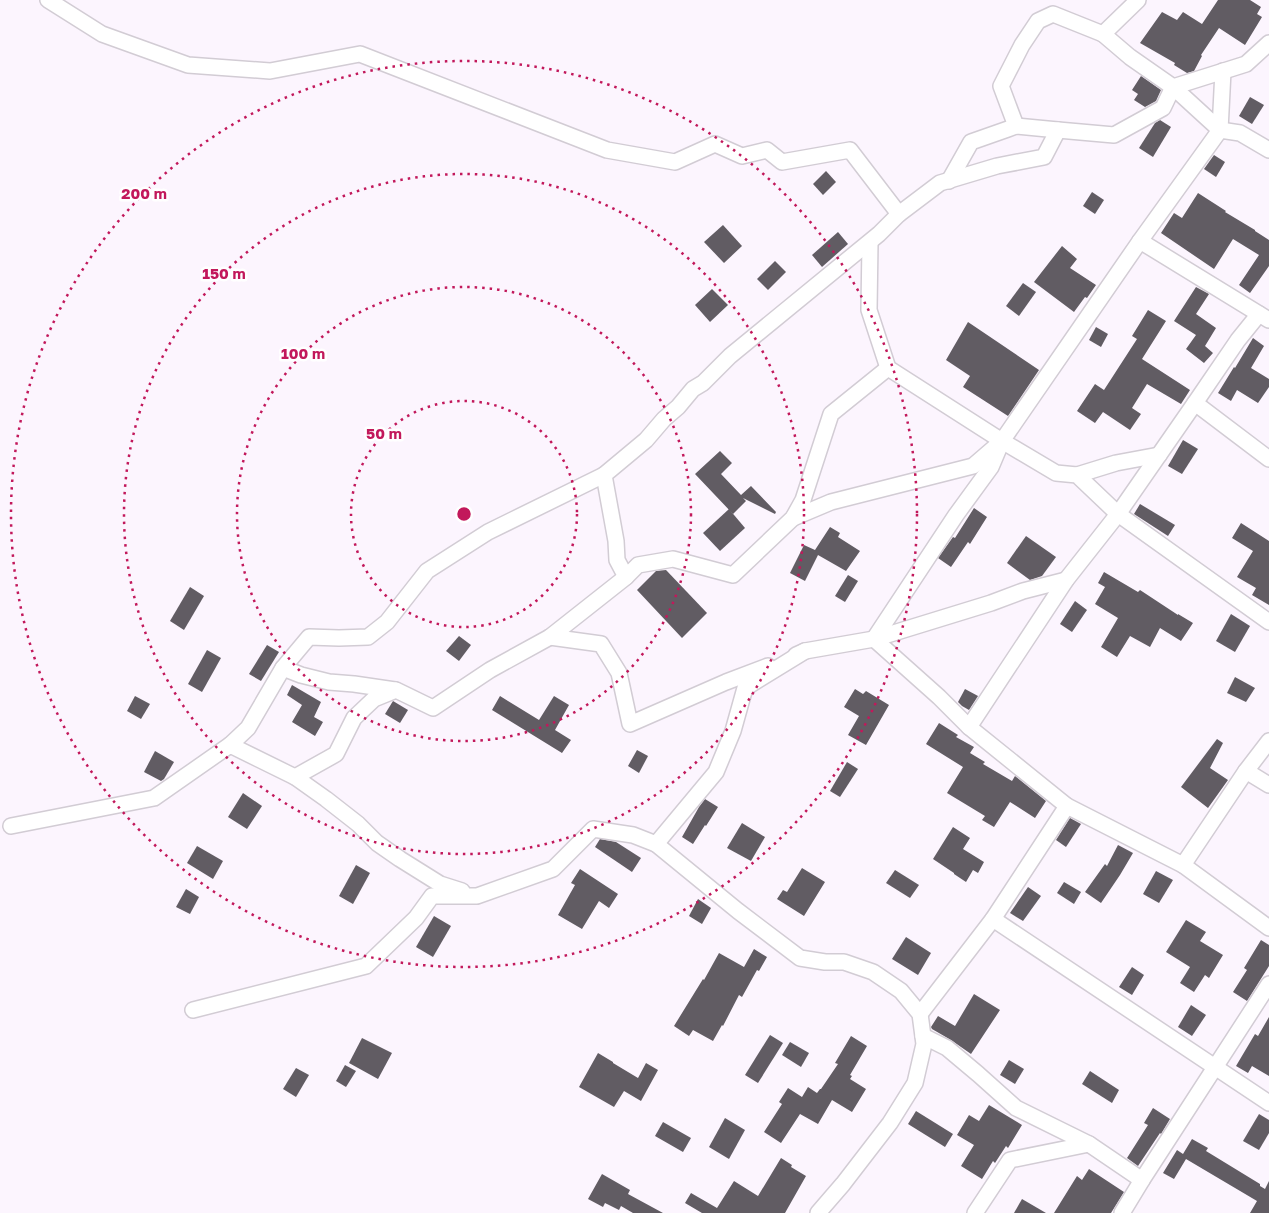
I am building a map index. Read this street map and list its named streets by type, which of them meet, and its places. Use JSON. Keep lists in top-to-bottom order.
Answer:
{
  "rings": [
    "200 m",
    "150 m",
    "100 m",
    "50 m"
  ]
}
